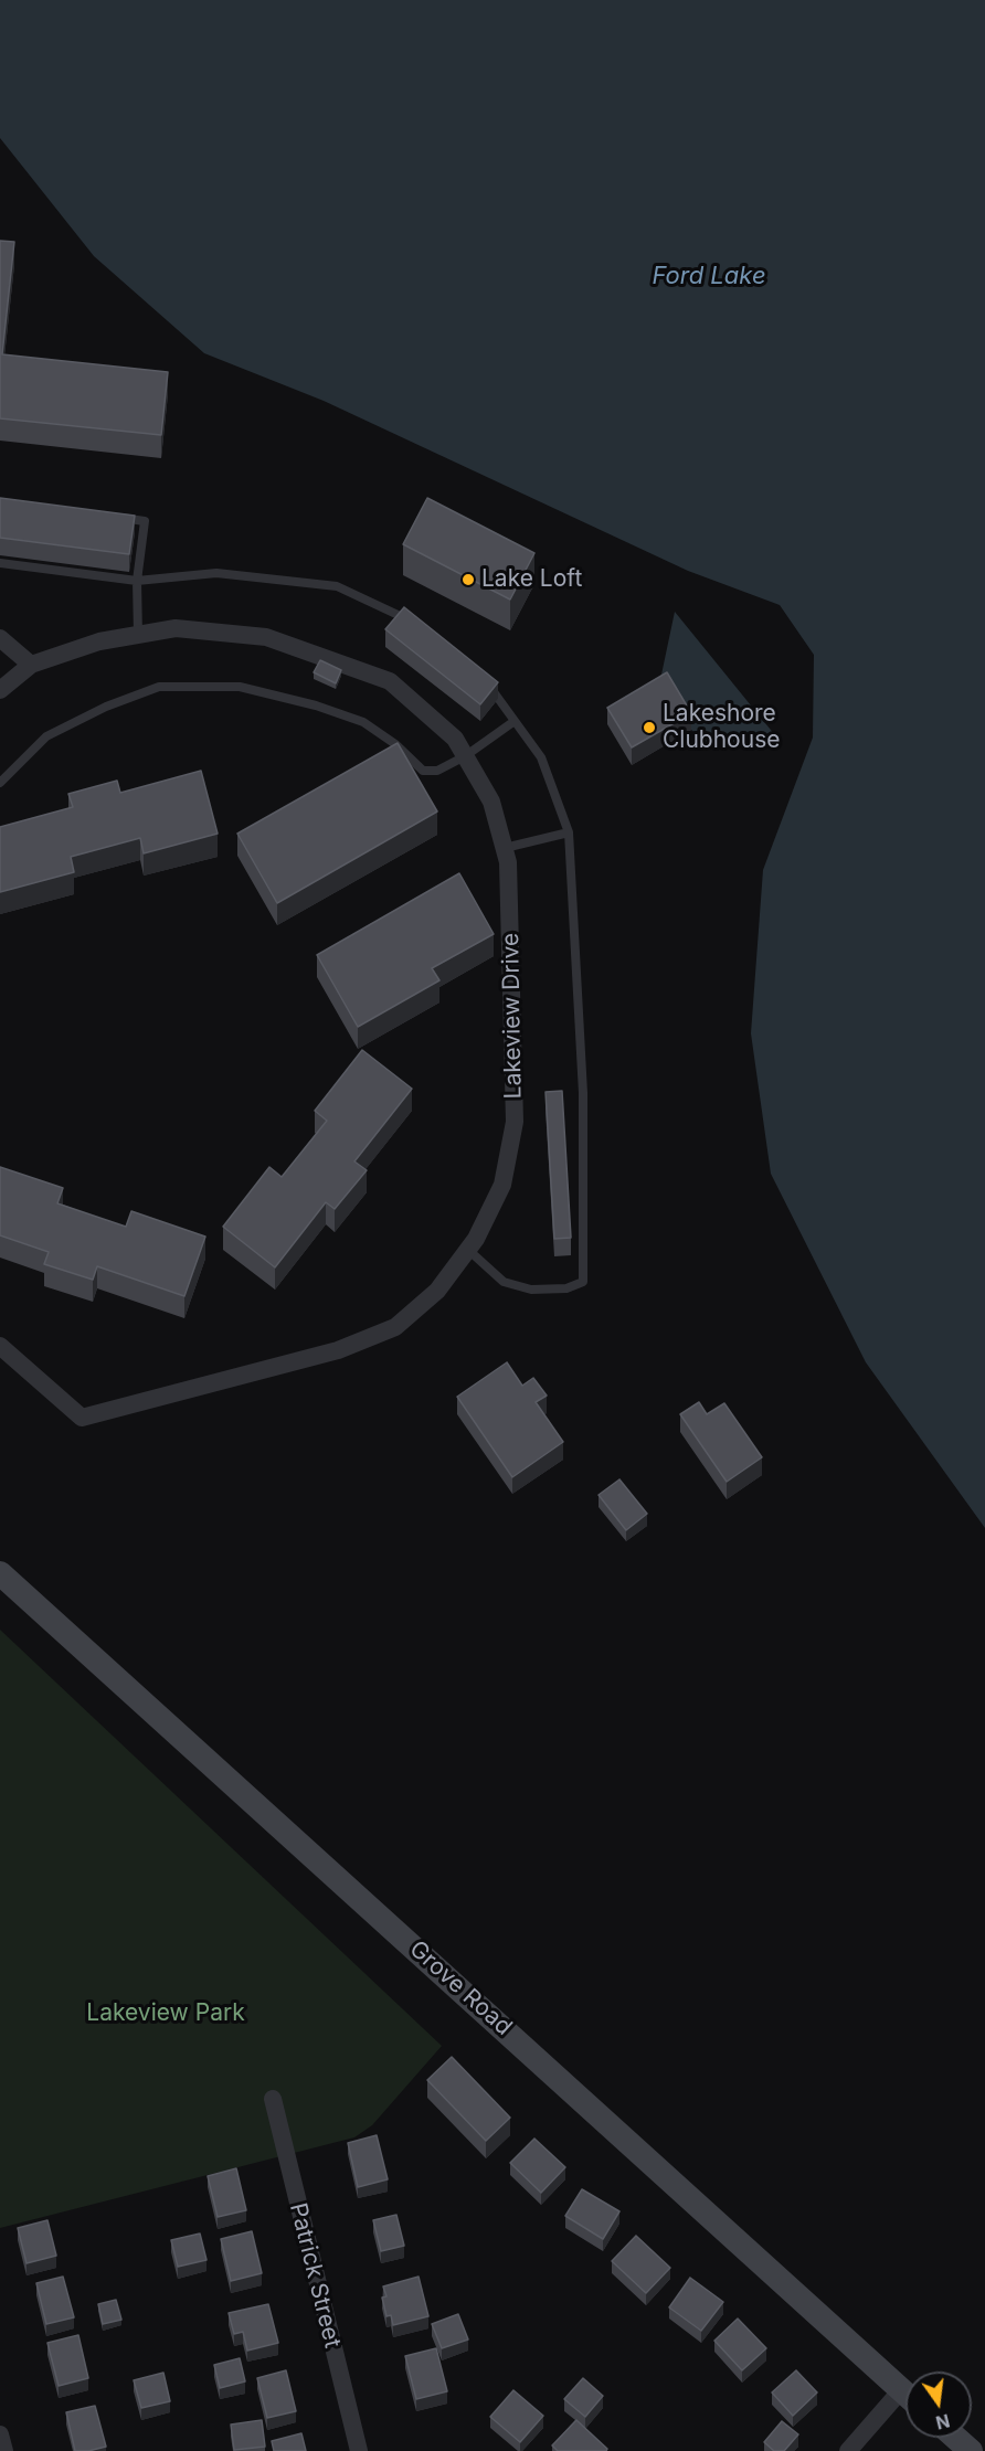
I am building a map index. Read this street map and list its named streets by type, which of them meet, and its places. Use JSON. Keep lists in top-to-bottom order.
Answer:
{
  "streets": {
    "main road": ["Grove Road"],
    "street": ["Lakeview Drive", "Patrick Street"]
  },
  "water": ["Ford Lake"],
  "parks": ["Lakeview Park"],
  "places": ["Lake Loft", "Lakeshore Clubhouse"],
  "north": "bottom"
}
